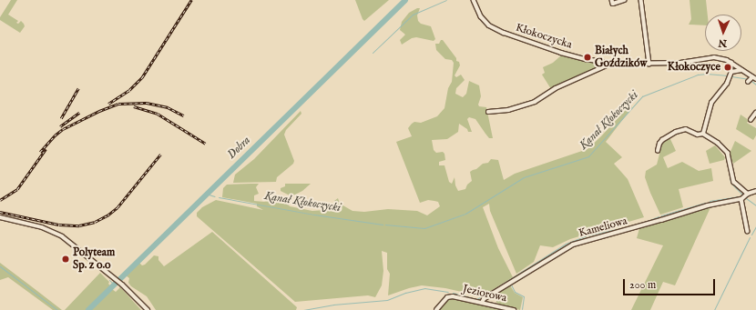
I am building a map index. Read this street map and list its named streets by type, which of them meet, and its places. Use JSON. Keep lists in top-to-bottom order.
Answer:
{
  "streets": {
    "street": ["Kłokoczycka", "Kameliowa", "Jeziorowa"]
  },
  "crossings": [
    ["Kameliowa", "Jeziorowa"]
  ],
  "water": ["Kanał Kłokoczycki", "Dobra"],
  "places": ["Białych Goździków", "Kłokoczyce", "Polyteam Sp. z o.o"],
  "scale_bar": "200 m",
  "north": "bottom"
}
